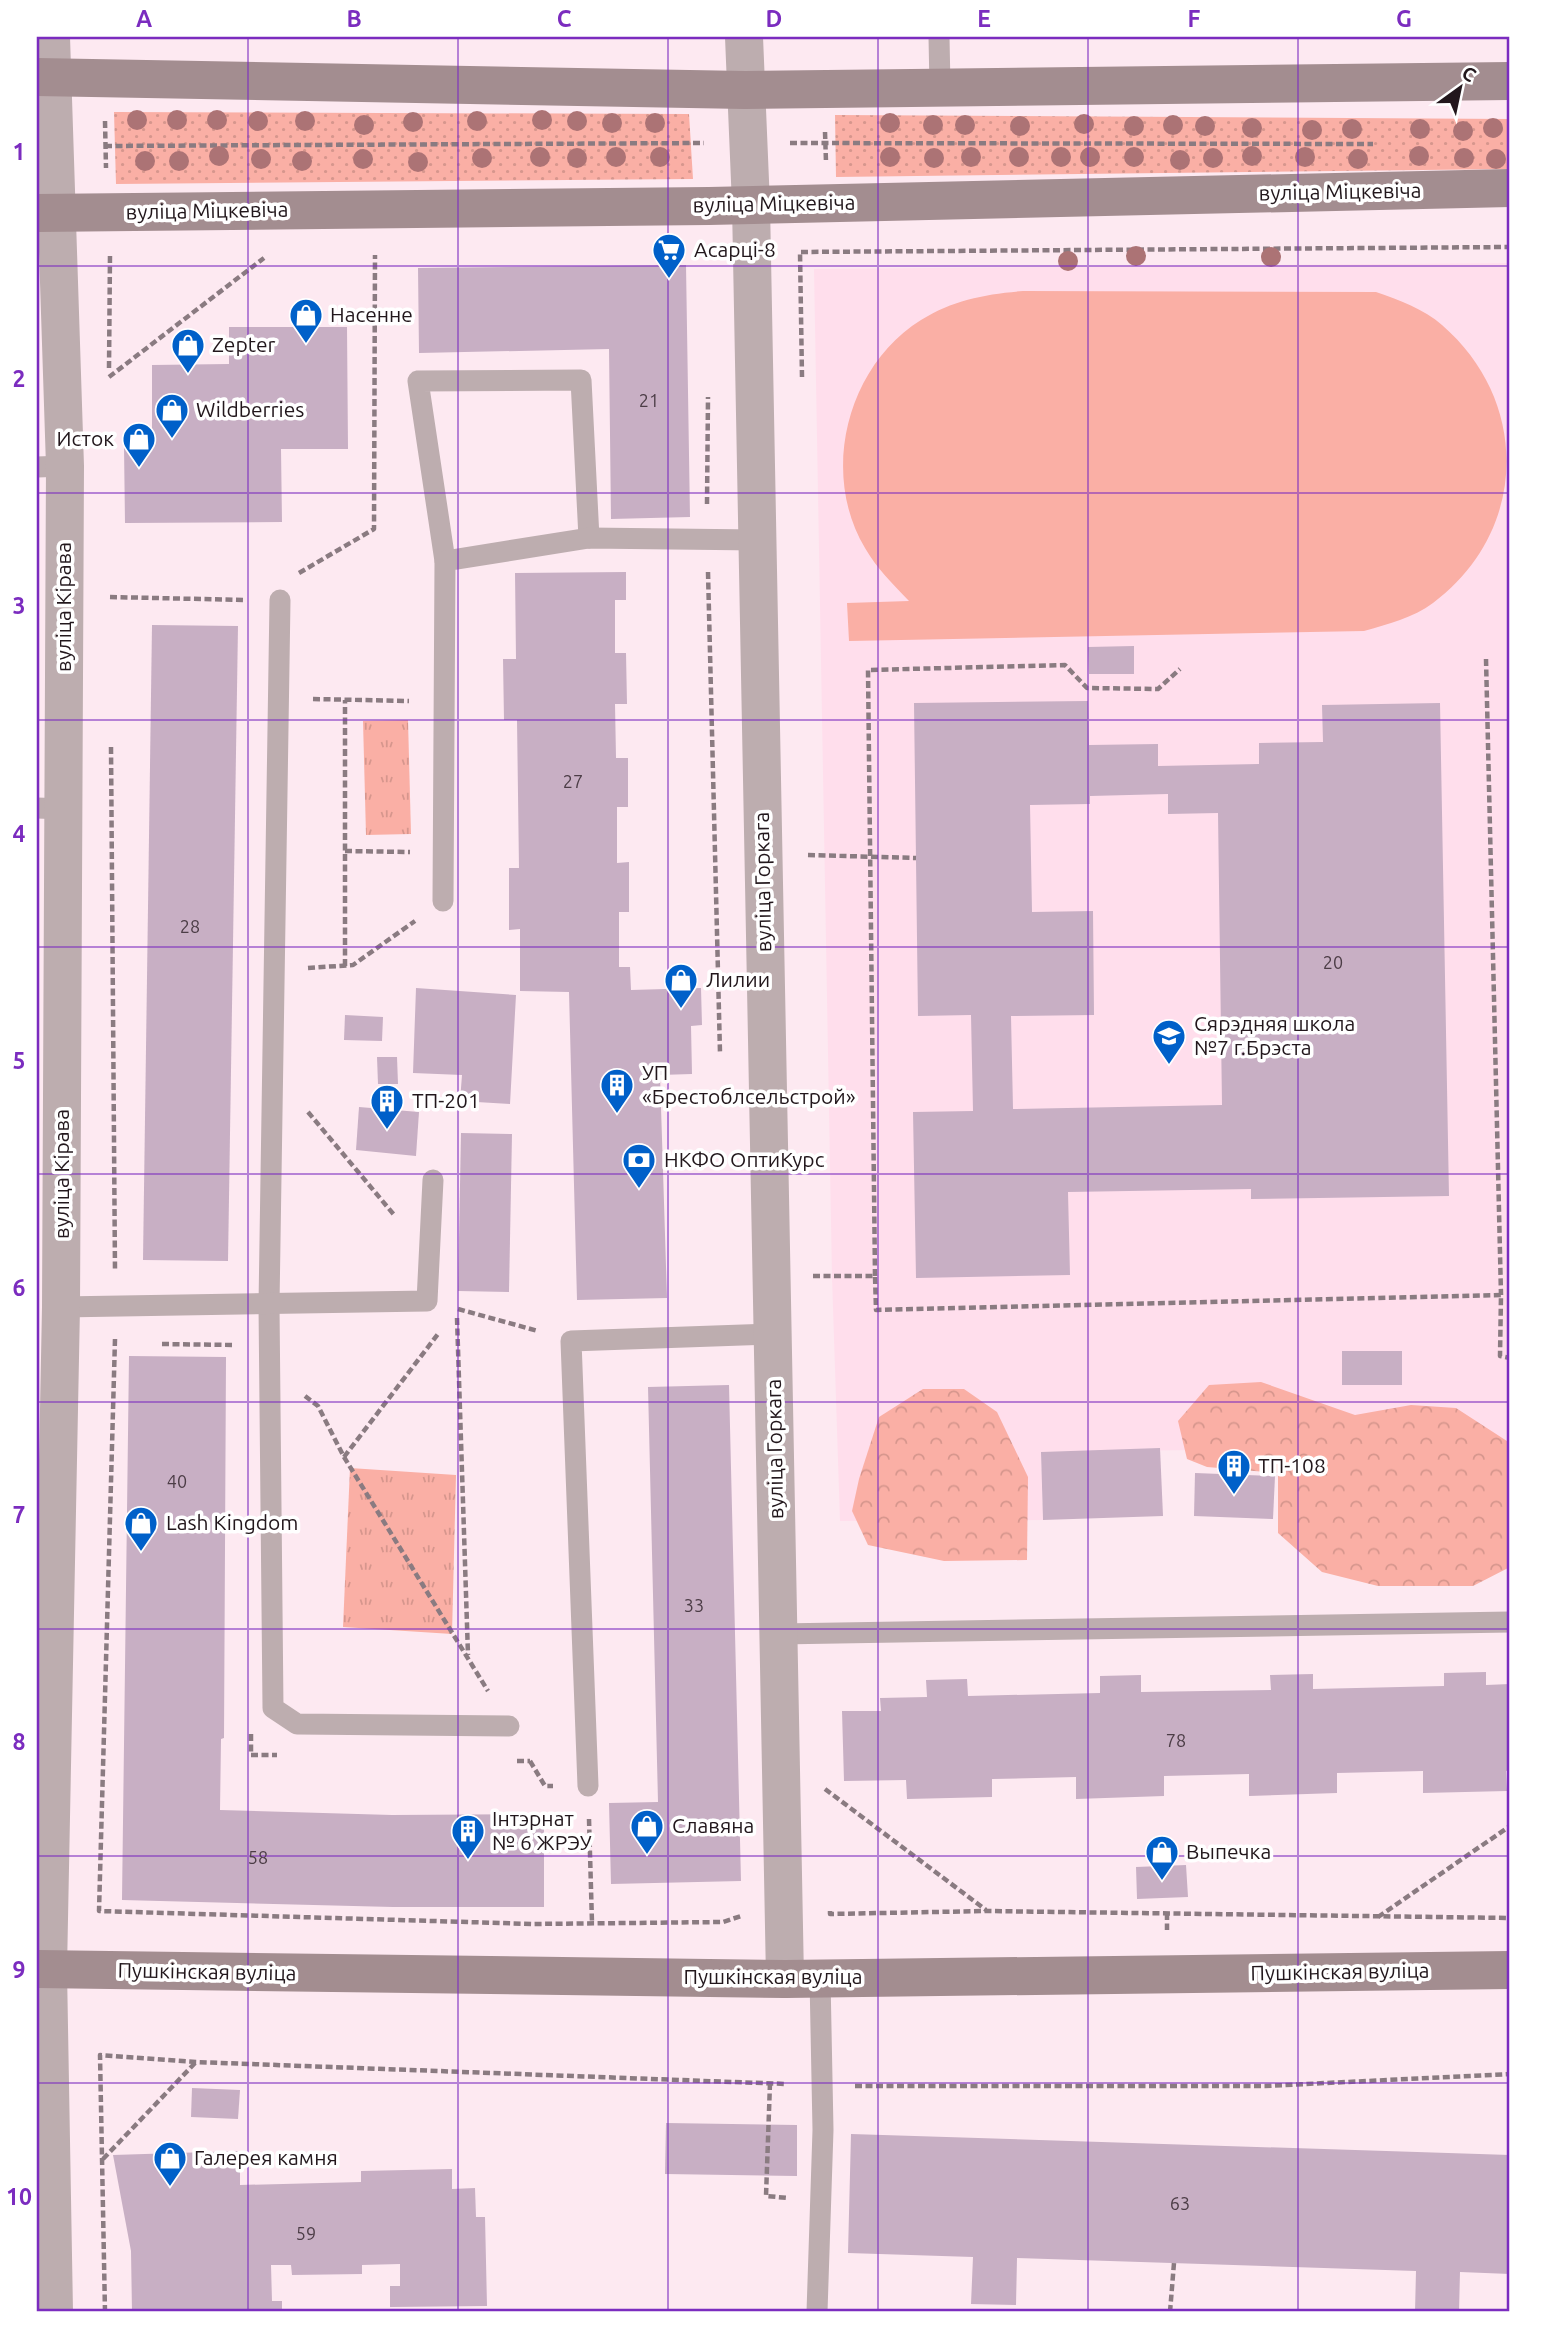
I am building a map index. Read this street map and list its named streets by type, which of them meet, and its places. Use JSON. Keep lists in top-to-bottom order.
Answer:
{
  "streets": {
    "street": [
      "вуліца Міцкевіча",
      "вуліца Кірава",
      "вуліца Горкага",
      "Пушкінская вуліца"
    ]
  },
  "crossings": [
    ["вуліца Міцкевіча", "вуліца Кірава"],
    ["вуліца Міцкевіча", "вуліца Горкага"],
    ["вуліца Кірава", "Пушкінская вуліца"],
    ["вуліца Горкага", "Пушкінская вуліца"]
  ],
  "places": {
    "supermarket": ["Асарці-8"],
    "shop": [
      "Насенне",
      "Zepter",
      "Wildberries",
      "Исток",
      "Лилии",
      "Lash Kingdom",
      "Славяна",
      "Выпечка",
      "Галерея камня"
    ],
    "school or university": ["Сярэдняя школа №7 г.Брэста"],
    "building": [
      "УП «Брестоблсельстрой»",
      "ТП-201",
      "ТП-108",
      "Інтэрнат № 6 ЖРЭУ"
    ],
    "bank": ["НКФО ОптиКурс"]
  },
  "house_numbers": [
    "21",
    "27",
    "28",
    "20",
    "40",
    "33",
    "78",
    "58",
    "63",
    "59"
  ],
  "north": "top right",
  "grid": {
    "columns": [
      "A",
      "B",
      "C",
      "D",
      "E",
      "F",
      "G"
    ],
    "rows": [
      "1",
      "2",
      "3",
      "4",
      "5",
      "6",
      "7",
      "8",
      "9",
      "10"
    ]
  }
}
